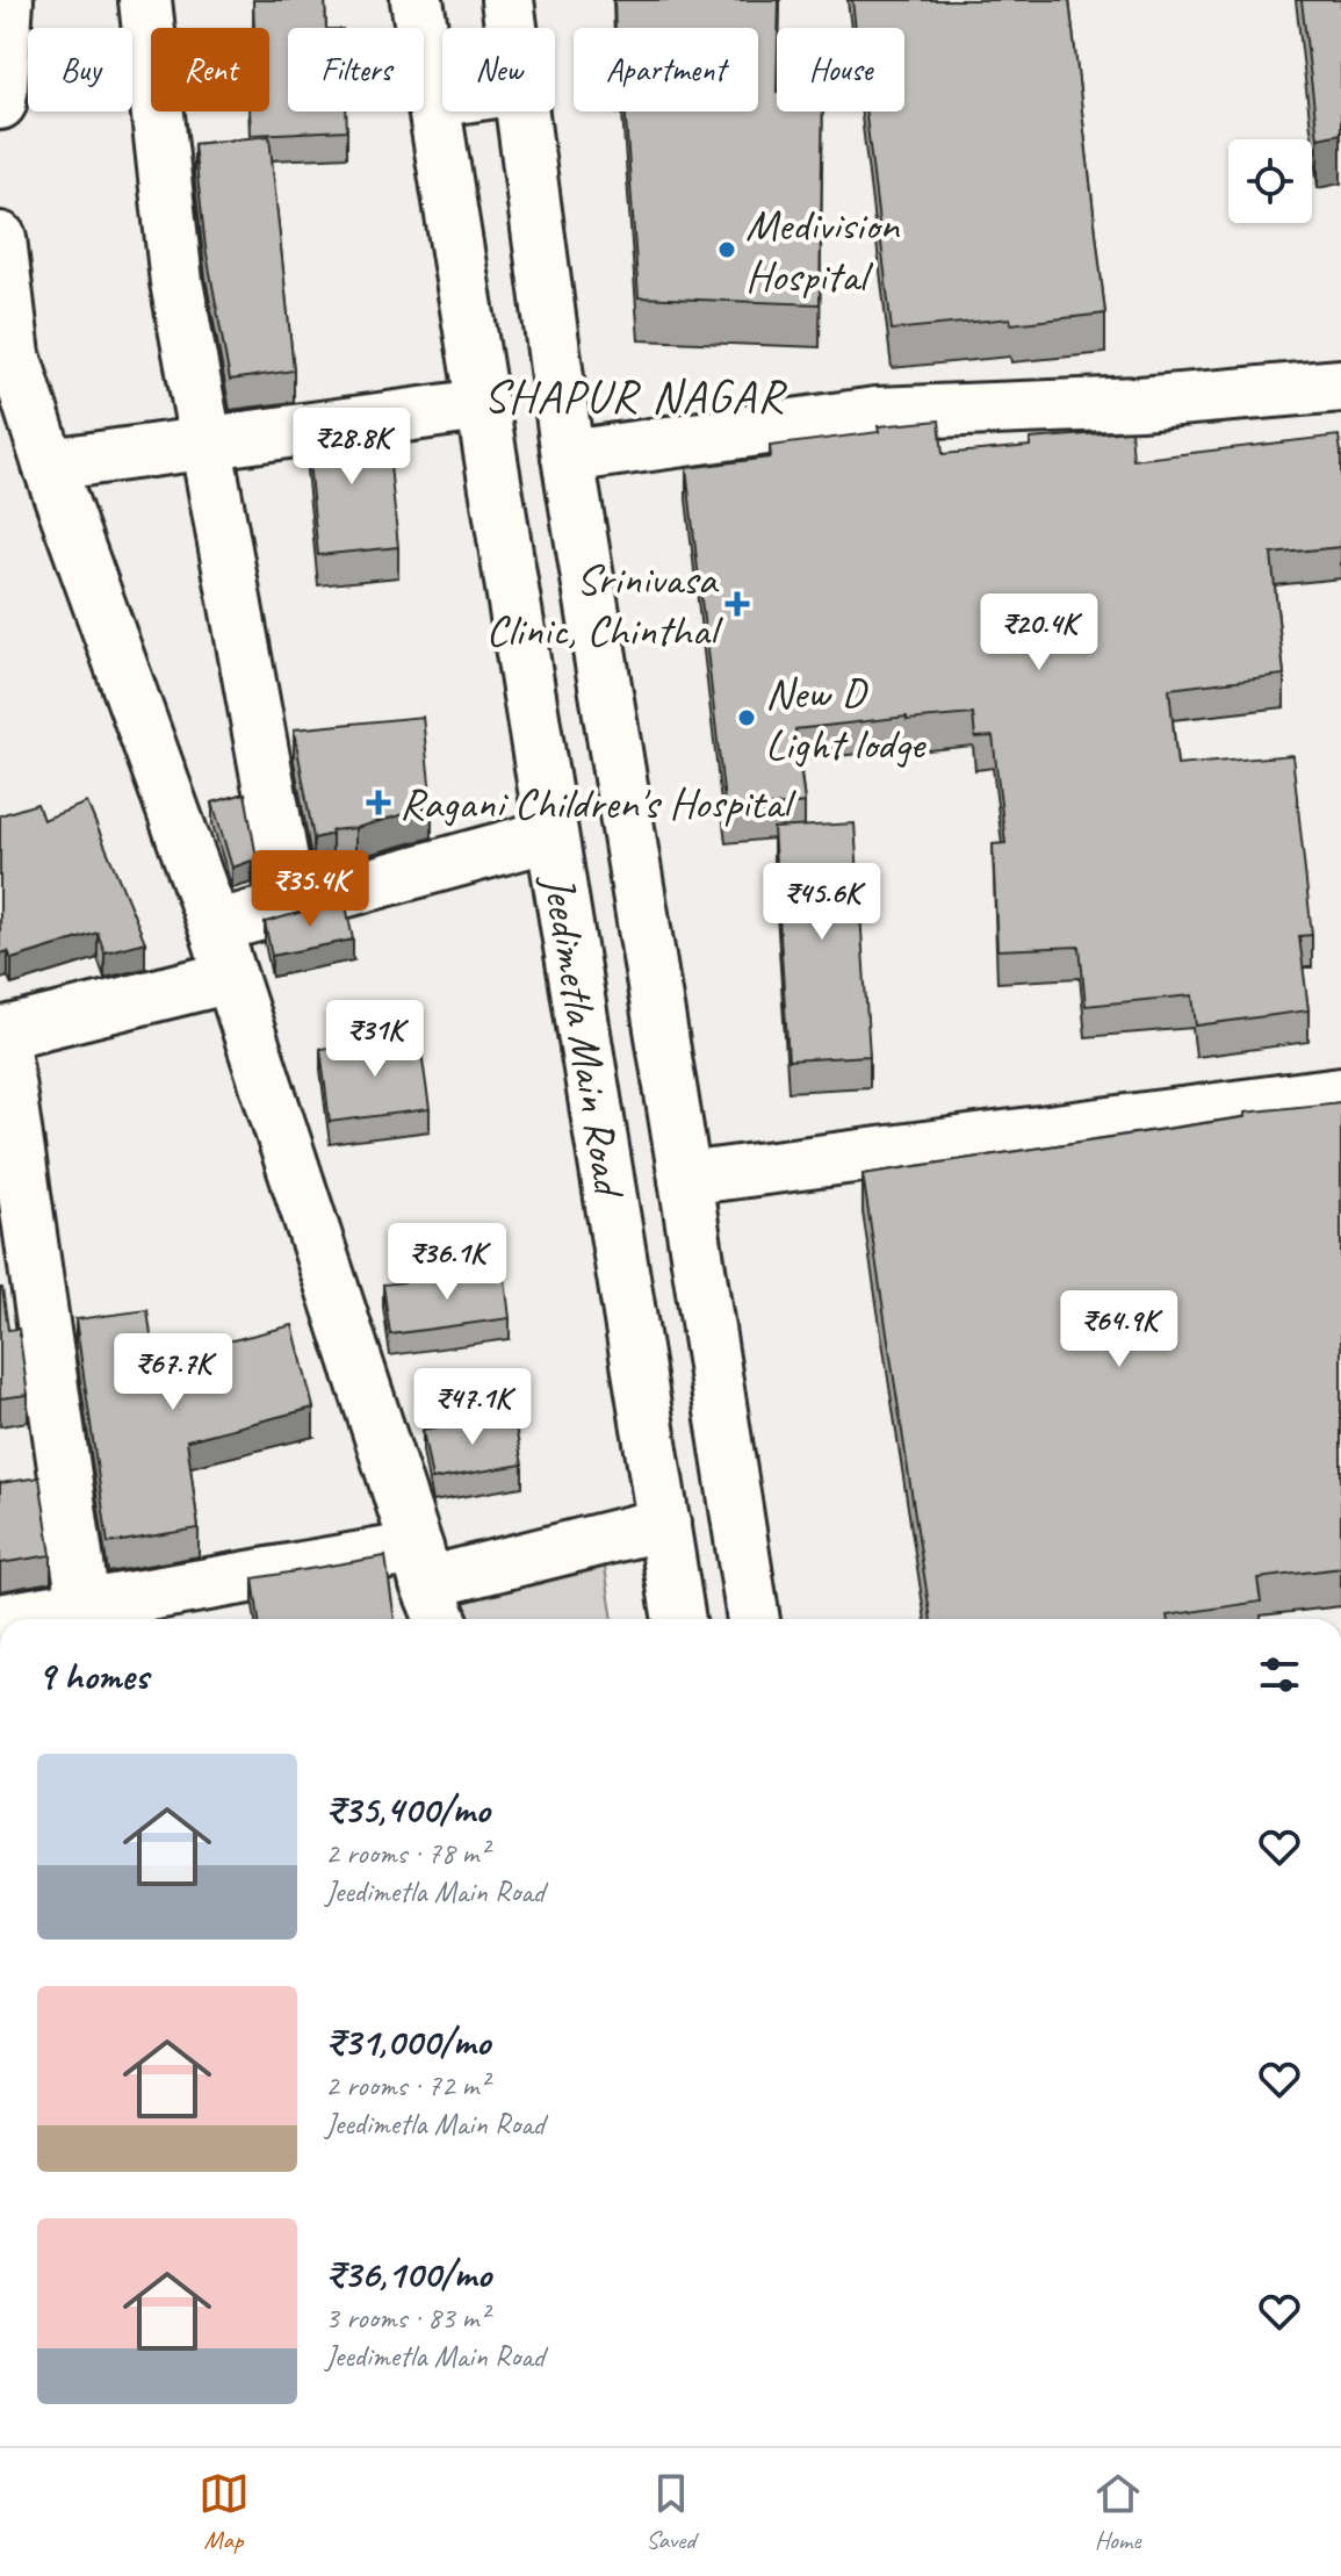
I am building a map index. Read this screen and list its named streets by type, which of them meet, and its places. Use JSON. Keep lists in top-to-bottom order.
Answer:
{
  "streets": {
    "street": ["Jeedimetla Main Road"]
  },
  "districts": ["SHAPUR NAGAR"],
  "places": {
    "other": ["Medivision Hospital", "New D Light lodge"],
    "health": ["Srinivasa Clinic, Chinthal", "Ragani Children's Hospital"]
  },
  "page": {
    "chip": [
      "Buy",
      "Rent",
      "Filters",
      "New",
      "Apartment",
      "House"
    ],
    "price": [
      "₹28.8K",
      "₹20.4K",
      "₹35.4K",
      "₹45.6K",
      "₹31K",
      "₹36.1K",
      "₹64.9K",
      "₹67.7K",
      "₹47.1K"
    ],
    "heading": "9 homes",
    "list": [
      {
        "name": "₹35,400/mo",
        "note": "2 rooms · 78 m² · Jeedimetla Main Road"
      },
      {
        "name": "₹31,000/mo",
        "note": "2 rooms · 72 m² · Jeedimetla Main Road"
      },
      {
        "name": "₹36,100/mo",
        "note": "3 rooms · 83 m² · Jeedimetla Main Road"
      }
    ],
    "tabs": ["Map", "Saved", "Home"]
  }
}
